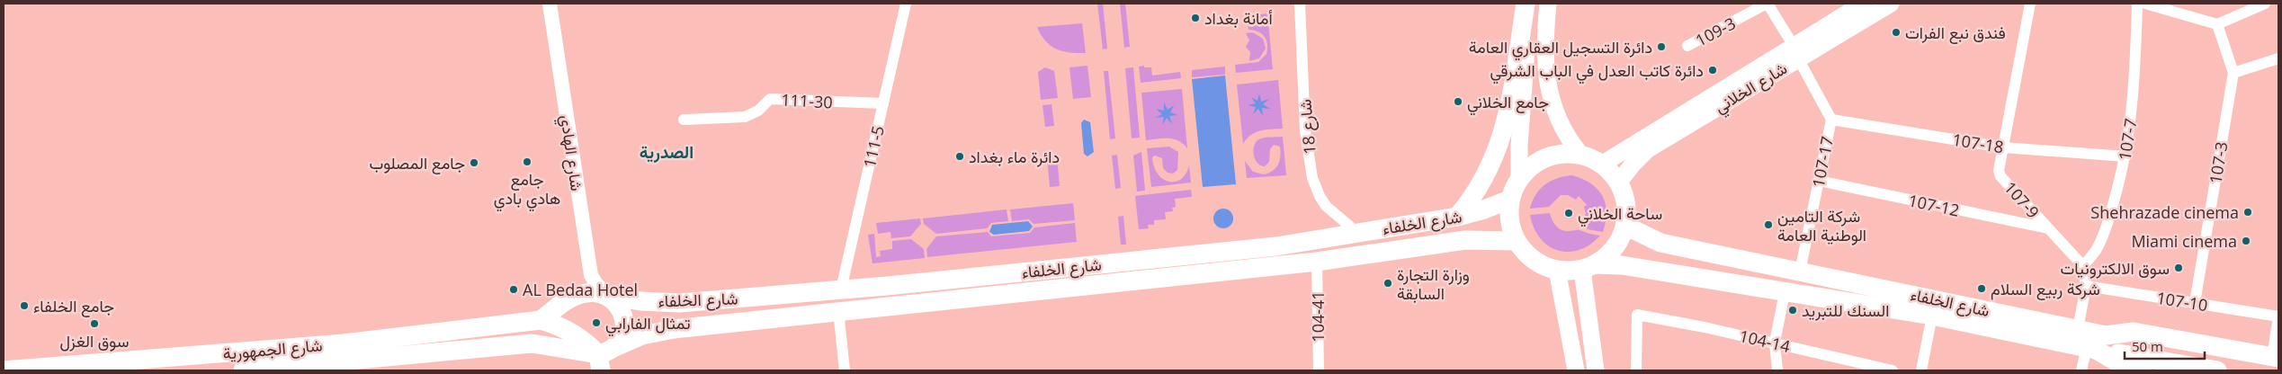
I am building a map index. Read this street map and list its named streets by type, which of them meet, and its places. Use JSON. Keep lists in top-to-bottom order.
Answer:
{
  "streets": {
    "main road": ["شارع الخلاني", "شارع الخلفاء", "شارع الجمهورية"],
    "street": [
      "109-3",
      "111-30",
      "شارع 18",
      "107-7",
      "107-18",
      "111-5",
      "شارع الهادي",
      "107-17",
      "107-3",
      "107-9",
      "107-12",
      "107-10",
      "104-41",
      "104-14"
    ]
  },
  "crossings": [
    ["109-3", "107-17"],
    ["شارع الخلاني", "107-17"],
    ["شارع الخلاني", "شارع الخلفاء"],
    ["111-30", "111-5"],
    ["شارع 18", "شارع الخلفاء"],
    ["107-7", "107-18"],
    ["107-7", "107-9"],
    ["107-18", "107-17"],
    ["107-18", "107-9"],
    ["111-5", "شارع الخلفاء"],
    ["شارع الهادي", "شارع الخلفاء"],
    ["107-17", "107-12"],
    ["107-17", "شارع الخلفاء"],
    ["107-3", "107-10"],
    ["107-9", "107-12"],
    ["شارع الخلفاء", "104-41"],
    ["شارع الخلفاء", "شارع الجمهورية"]
  ],
  "districts": ["الصدرية"],
  "places": [
    "أمانة بغداد",
    "فندق نبع الفرات",
    "دائرة التسجيل العقاري العامة",
    "دائرة كاتب العدل في الباب الشرقي",
    "جامع الخلاني",
    "دائرة ماء بغداد",
    "جامع هادي بادي",
    "جامع المصلوب",
    "Shehrazade cinema",
    "ساحة الخلاني",
    "شركة التامين الوطنية العامة",
    "Miami cinema",
    "سوق الالكترونيات",
    "وزارة التجارة السابقة",
    "شركة ربيع السلام",
    "AL Bedaa Hotel",
    "جامع الخلفاء",
    "السنك للتبريد",
    "تمثال الفارابي",
    "سوق الغزل"
  ],
  "scale_bar": "50 m"
}
